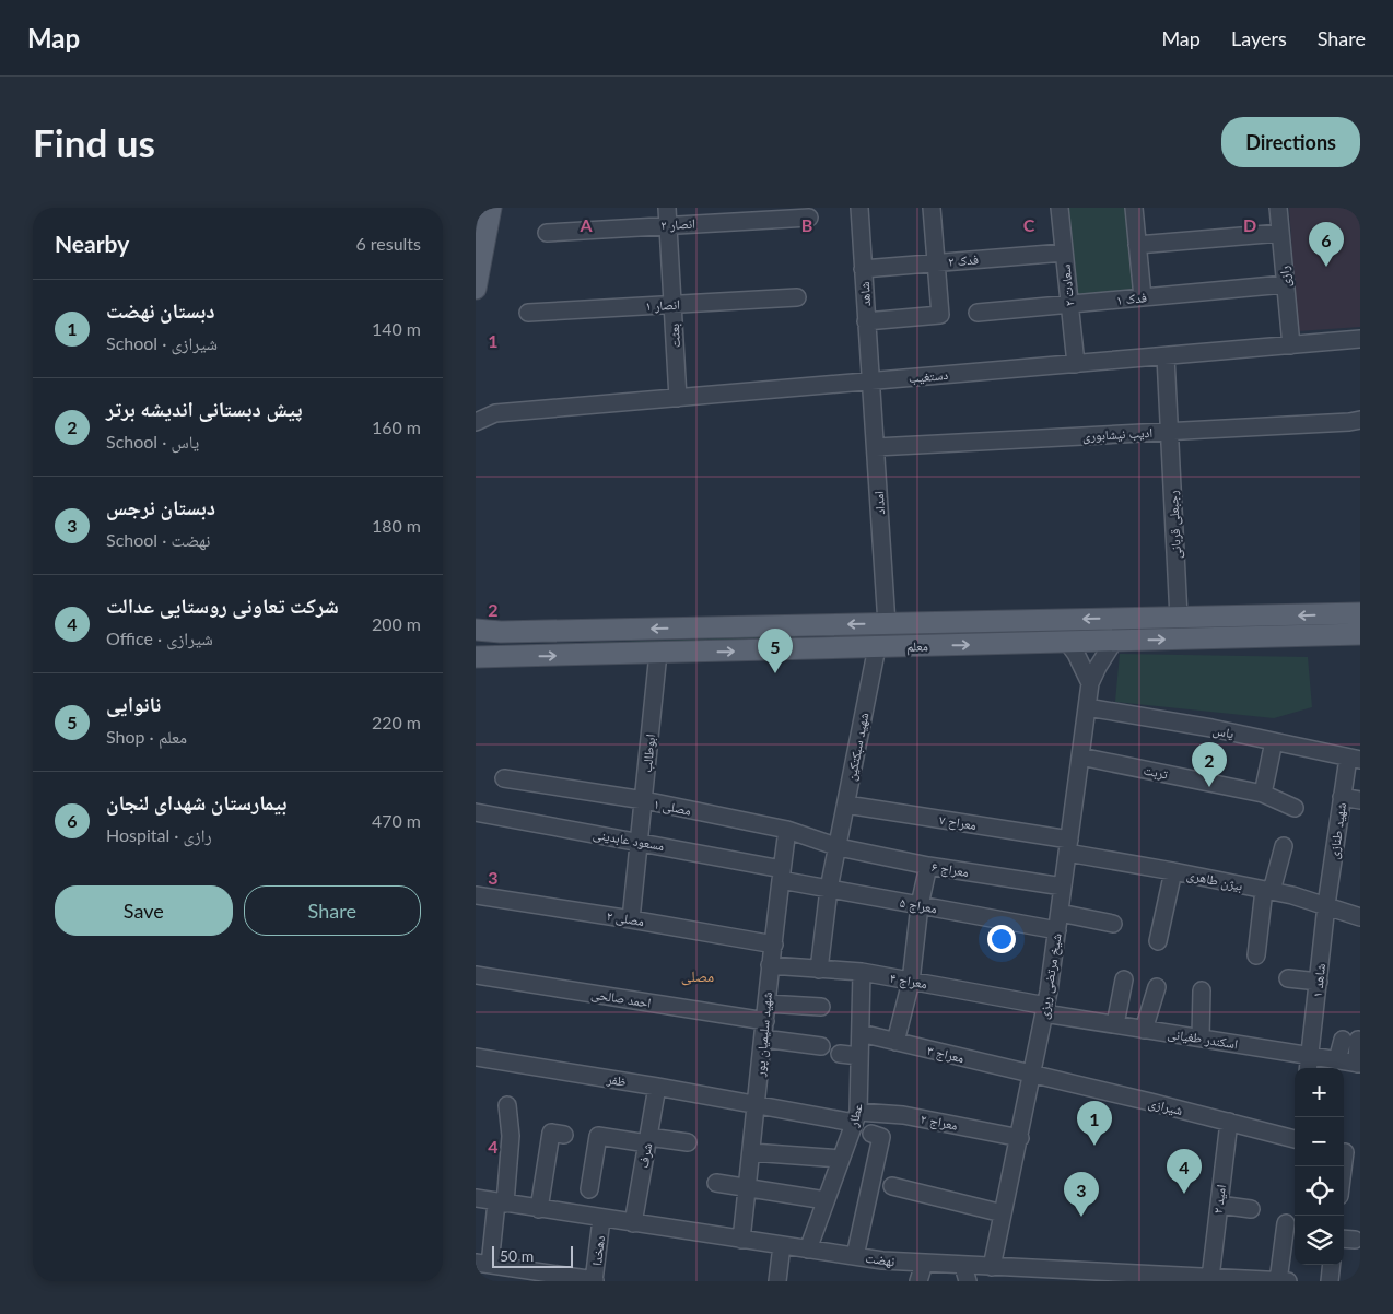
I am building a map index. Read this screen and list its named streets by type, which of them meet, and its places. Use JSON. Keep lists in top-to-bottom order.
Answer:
{
  "streets": {
    "main road": ["معلم"],
    "street": [
      "انصار ۲",
      "فدک ۲",
      "رازی",
      "سعادت ۲",
      "شاهد",
      "فدک ۱",
      "انصار ۱",
      "بعثت",
      "دستغیب",
      "ادیب نیشابوری",
      "امداد",
      "رجبعلی قربانی",
      "یاس",
      "شهید سبکتکین",
      "ابوطالب",
      "تربت",
      "مصلی ۱",
      "معراح ۷",
      "شهید طنازی",
      "مسعود عابدینی",
      "معراج ۶",
      "بیژن طاهری",
      "معراج ۵",
      "مصلی ۲",
      "شیخ مرتضی ریزی",
      "معراج ۴",
      "شاهد ۱",
      "احمد صالحی",
      "شهید سلیمیان پور",
      "اسکندر طغیانی",
      "معراج ۳",
      "ظفر",
      "شیرازی",
      "عطار",
      "معراج ۲",
      "شرف",
      "امید ۲",
      "دهخدا",
      "نهضت"
    ]
  },
  "crossings": [
    ["انصار ۲", "بعثت"],
    ["فدک ۲", "سعادت ۲"],
    ["فدک ۲", "شاهد"],
    ["رازی", "فدک ۱"],
    ["رازی", "دستغیب"],
    ["سعادت ۲", "فدک ۱"],
    ["سعادت ۲", "دستغیب"],
    ["شاهد", "دستغیب"],
    ["شاهد", "امداد"],
    ["انصار ۱", "بعثت"],
    ["بعثت", "دستغیب"],
    ["دستغیب", "امداد"],
    ["دستغیب", "رجبعلی قربانی"],
    ["ادیب نیشابوری", "امداد"],
    ["ادیب نیشابوری", "رجبعلی قربانی"],
    ["امداد", "معلم"],
    ["رجبعلی قربانی", "معلم"],
    ["معلم", "شهید سبکتکین"],
    ["معلم", "ابوطالب"],
    ["معلم", "شیخ مرتضی ریزی"],
    ["یاس", "شهید طنازی"],
    ["یاس", "شیخ مرتضی ریزی"],
    ["شهید سبکتکین", "مصلی ۱"],
    ["شهید سبکتکین", "معراح ۷"],
    ["شهید سبکتکین", "معراج ۶"],
    ["شهید سبکتکین", "معراج ۵"],
    ["شهید سبکتکین", "معراج ۴"],
    ["ابوطالب", "مصلی ۱"],
    ["ابوطالب", "مسعود عابدینی"],
    ["ابوطالب", "مصلی ۲"],
    ["تربت", "شیخ مرتضی ریزی"],
    ["مصلی ۱", "معراج ۶"],
    ["مصلی ۱", "شهید سلیمیان پور"],
    ["معراح ۷", "بیژن طاهری"],
    ["معراح ۷", "شیخ مرتضی ریزی"],
    ["شهید طنازی", "بیژن طاهری"],
    ["شهید طنازی", "شاهد ۱"],
    ["مسعود عابدینی", "معراج ۵"],
    ["مسعود عابدینی", "شهید سلیمیان پور"],
    ["معراج ۶", "شیخ مرتضی ریزی"],
    ["بیژن طاهری", "شیخ مرتضی ریزی"],
    ["بیژن طاهری", "شاهد ۱"],
    ["معراج ۵", "شیخ مرتضی ریزی"],
    ["معراج ۵", "شهید سلیمیان پور"],
    ["مصلی ۲", "شهید سلیمیان پور"],
    ["شیخ مرتضی ریزی", "معراج ۴"],
    ["شیخ مرتضی ریزی", "اسکندر طغیانی"],
    ["شیخ مرتضی ریزی", "معراج ۳"],
    ["شیخ مرتضی ریزی", "شیرازی"],
    ["شیخ مرتضی ریزی", "معراج ۲"],
    ["شیخ مرتضی ریزی", "نهضت"],
    ["معراج ۴", "شهید سلیمیان پور"],
    ["معراج ۴", "اسکندر طغیانی"],
    ["معراج ۴", "عطار"],
    ["شاهد ۱", "اسکندر طغیانی"],
    ["احمد صالحی", "شهید سلیمیان پور"],
    ["شهید سلیمیان پور", "ظفر"],
    ["شهید سلیمیان پور", "معراج ۲"],
    ["شهید سلیمیان پور", "نهضت"],
    ["معراج ۳", "شیرازی"],
    ["معراج ۳", "عطار"],
    ["ظفر", "معراج ۲"],
    ["ظفر", "شرف"],
    ["شیرازی", "امید ۲"],
    ["عطار", "معراج ۲"],
    ["عطار", "نهضت"],
    ["شرف", "نهضت"],
    ["امید ۲", "نهضت"],
    ["دهخدا", "نهضت"]
  ],
  "districts": ["مصلی"],
  "scale_bar": "50 m",
  "page": {
    "header": "Map",
    "nav": ["Map", "Layers", "Share"],
    "buttons": [
      "Directions",
      ["Save", "Share"]
    ],
    "title": "Find us",
    "heading": ["Nearby", "6 results"],
    "pins": [
      "6",
      "5",
      "2",
      "1",
      "4",
      "3"
    ],
    "list": [
      {
        "mark": "1",
        "name": "دبستان نهضت",
        "note": "School · شیرازی",
        "value": "140 m"
      },
      {
        "mark": "2",
        "name": "پیش دبستانی اندیشه برتر",
        "note": "School · یاس",
        "value": "160 m"
      },
      {
        "mark": "3",
        "name": "دبستان نرجس",
        "note": "School · نهضت",
        "value": "180 m"
      },
      {
        "mark": "4",
        "name": "شرکت تعاونی روستایی عدالت",
        "note": "Office · شیرازی",
        "value": "200 m"
      },
      {
        "mark": "5",
        "name": "نانوایی",
        "note": "Shop · معلم",
        "value": "220 m"
      },
      {
        "mark": "6",
        "name": "بیمارستان شهدای لنجان",
        "note": "Hospital · رازی",
        "value": "470 m"
      }
    ],
    "map_buttons": ["+", "−"],
    "scale": "50 m"
  },
  "grid": {
    "columns": [
      "A",
      "B",
      "C",
      "D"
    ],
    "rows": [
      "1",
      "2",
      "3",
      "4"
    ]
  }
}
